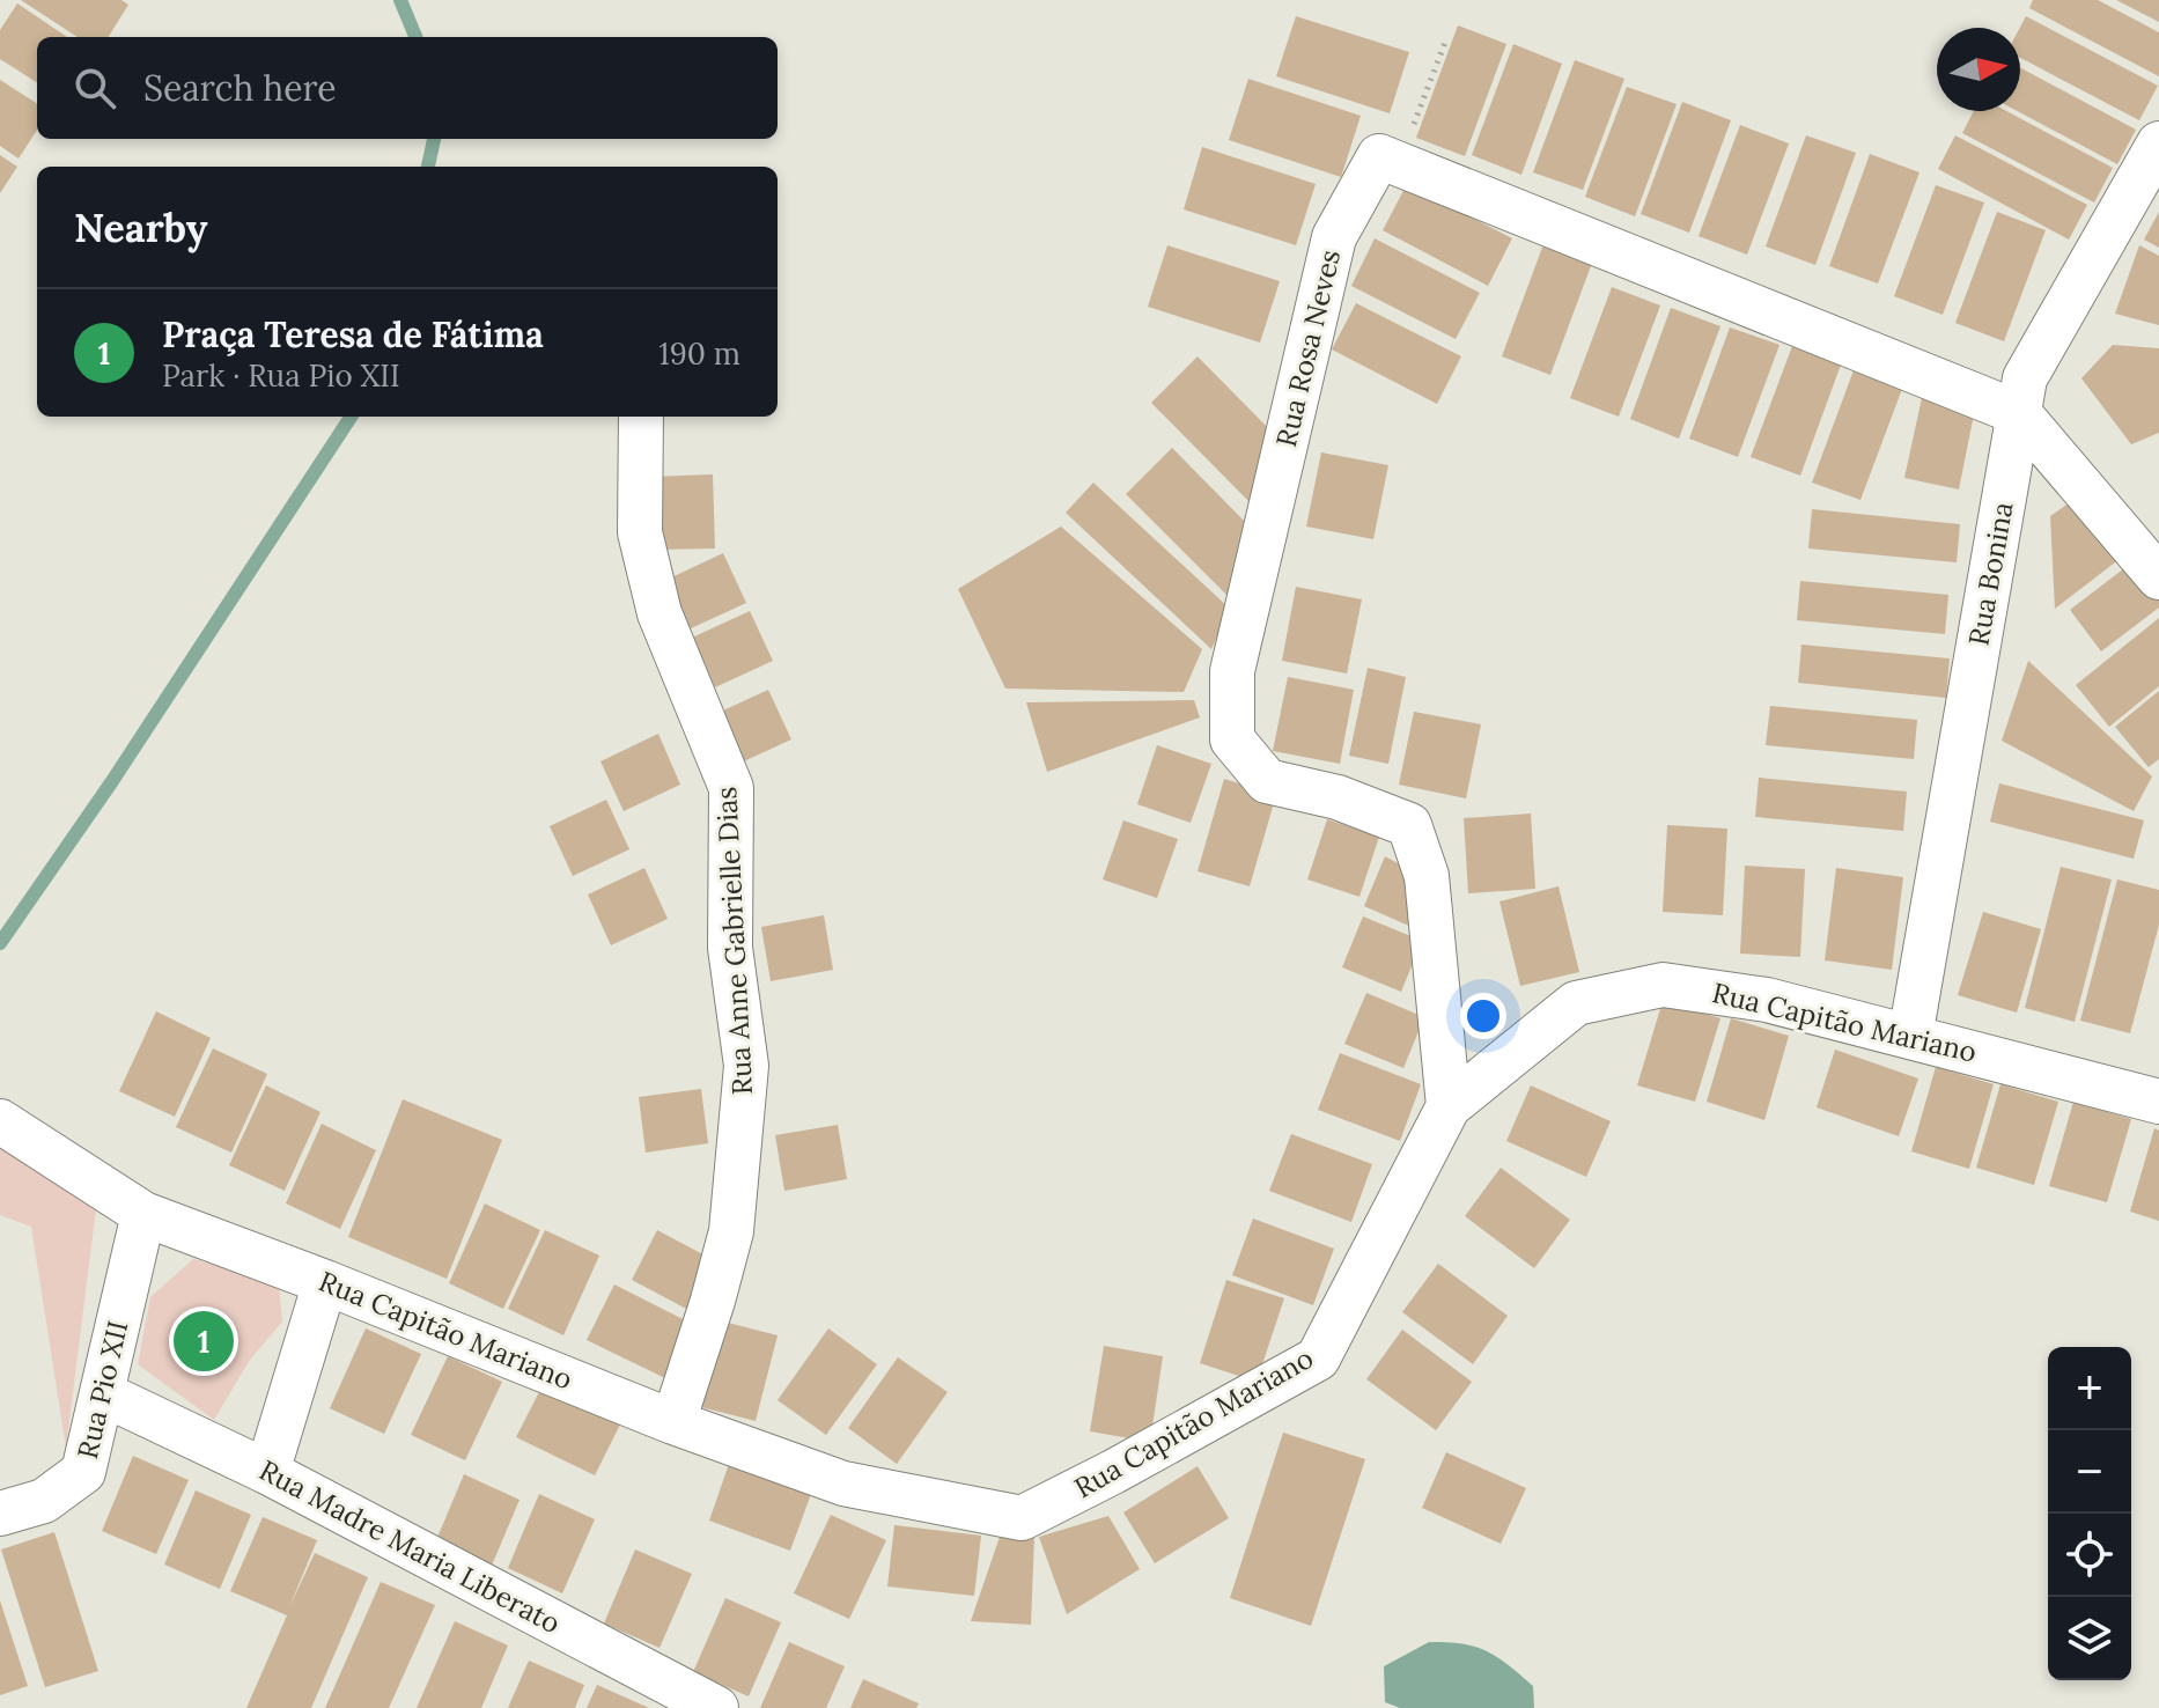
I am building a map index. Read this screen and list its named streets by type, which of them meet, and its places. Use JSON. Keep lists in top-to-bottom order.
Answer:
{
  "streets": {
    "street": [
      "Rua Rosa Neves",
      "Rua Bonina",
      "Rua Anne Gabrielle Dias",
      "Rua Capitão Mariano",
      "Rua Pio XII",
      "Rua Madre Maria Liberato"
    ]
  },
  "crossings": [
    ["Rua Rosa Neves", "Rua Capitão Mariano"],
    ["Rua Bonina", "Rua Capitão Mariano"],
    ["Rua Anne Gabrielle Dias", "Rua Capitão Mariano"],
    ["Rua Capitão Mariano", "Rua Pio XII"],
    ["Rua Pio XII", "Rua Madre Maria Liberato"]
  ],
  "north": "right",
  "page": {
    "search": "Search here",
    "heading": "Nearby",
    "list": [
      {
        "mark": "1",
        "name": "Praça Teresa de Fátima",
        "note": "Park · Rua Pio XII",
        "value": "190 m"
      }
    ],
    "pins": "1",
    "map_buttons": ["+", "−"]
  }
}
